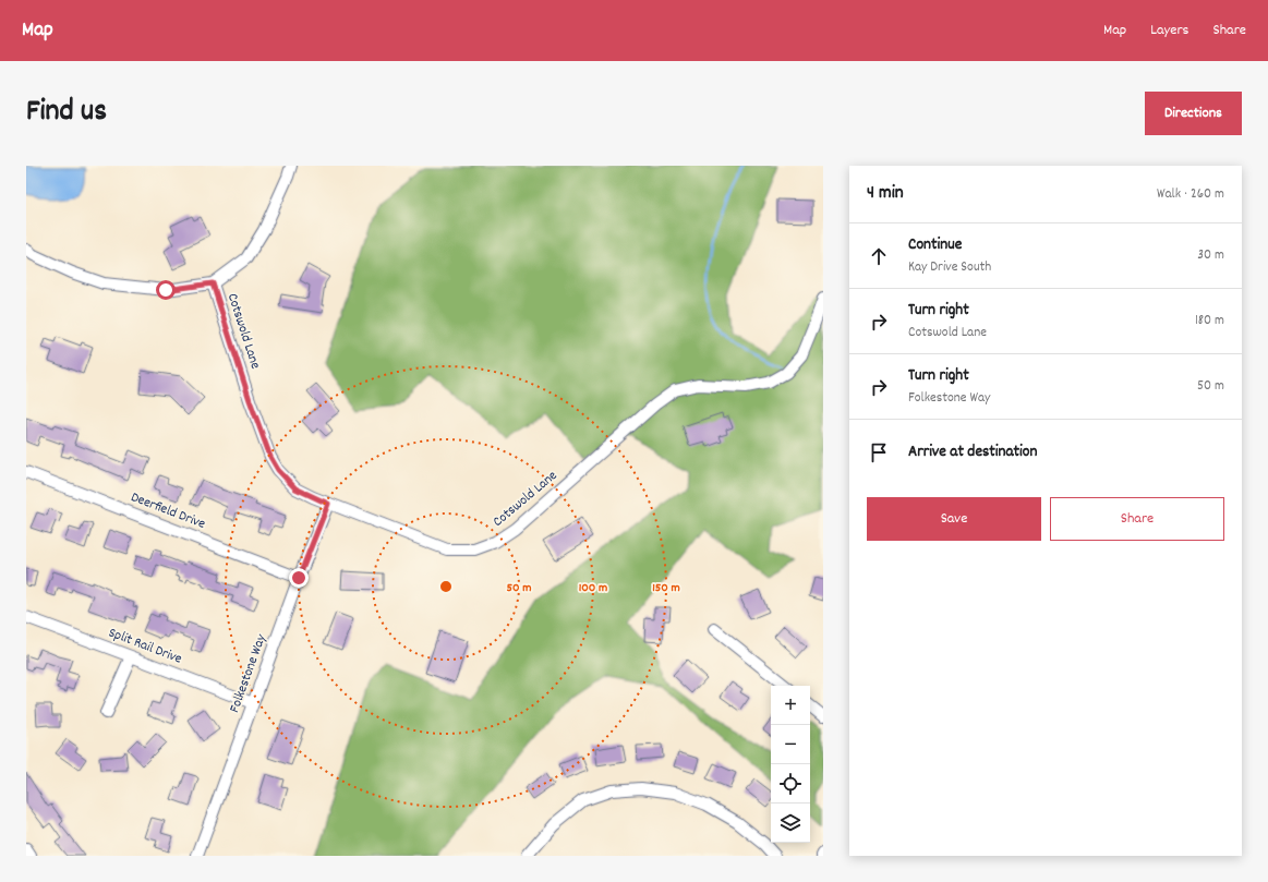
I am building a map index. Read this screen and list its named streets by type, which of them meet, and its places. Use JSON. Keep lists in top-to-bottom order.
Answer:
{
  "streets": {
    "street": [
      "Cotswold Lane",
      "Deerfield Drive",
      "Split Rail Drive",
      "Folkestone Way"
    ]
  },
  "crossings": [
    ["Cotswold Lane", "Folkestone Way"],
    ["Deerfield Drive", "Folkestone Way"],
    ["Split Rail Drive", "Folkestone Way"]
  ],
  "page": {
    "header": "Map",
    "nav": ["Map", "Layers", "Share"],
    "title": "Find us",
    "buttons": [
      "Directions",
      ["Save", "Share"]
    ],
    "heading": ["4 min", "Walk · 260 m"],
    "list": [
      ["Continue", "Kay Drive South", "30 m"],
      ["Turn right", "Cotswold Lane", "180 m"],
      ["Turn right", "Folkestone Way", "50 m"],
      "Arrive at destination"
    ],
    "map_buttons": ["+", "−"]
  },
  "rings": ["50 m", "100 m", "150 m"]
}
